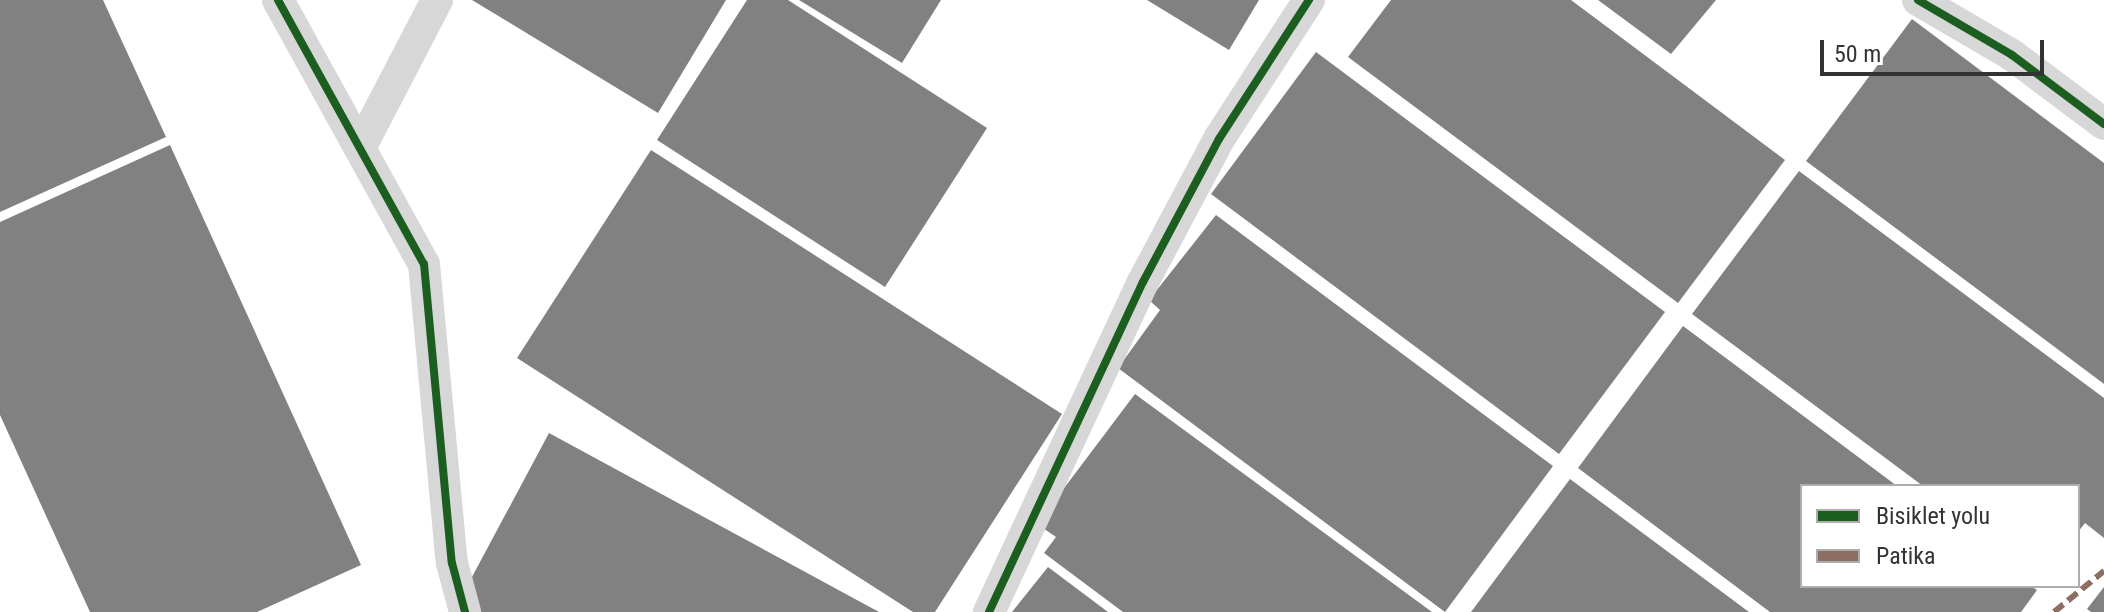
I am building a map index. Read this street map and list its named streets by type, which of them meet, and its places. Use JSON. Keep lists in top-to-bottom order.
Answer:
{
  "legend": ["Bisiklet yolu", "Patika"],
  "scale_bar": "50 m"
}
